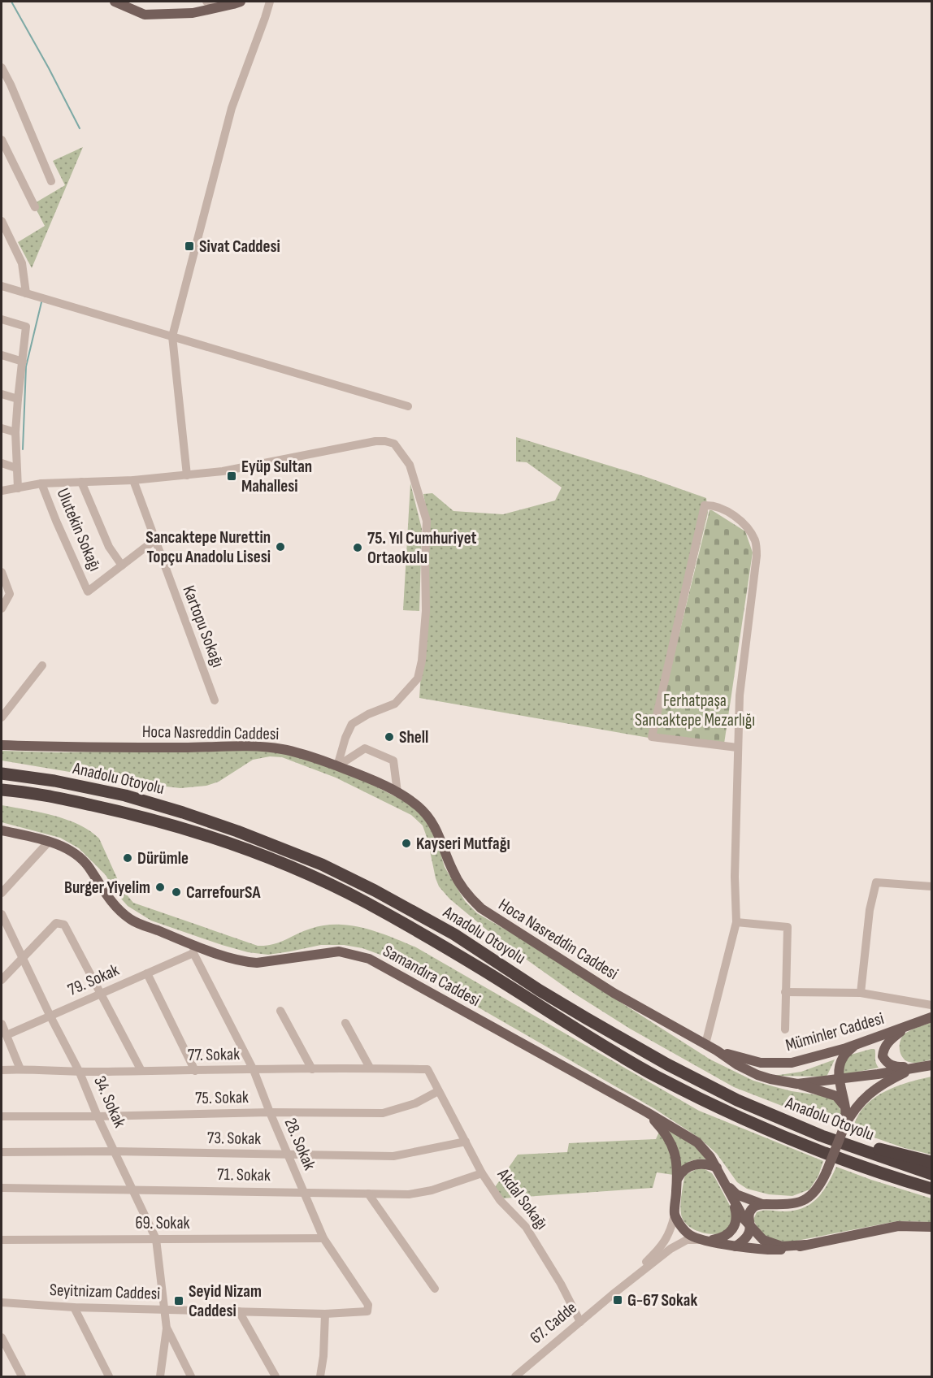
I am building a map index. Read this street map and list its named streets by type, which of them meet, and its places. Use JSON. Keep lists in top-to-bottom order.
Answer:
{
  "streets": {
    "highway": ["Anadolu Otoyolu"],
    "main road": ["Hoca Nasreddin Caddesi", "Samandıra Caddesi", "Müminler Caddesi"],
    "street": [
      "Ulutekin Sokağı",
      "Kartopu Sokağı",
      "79. Sokak",
      "77. Sokak",
      "75. Sokak",
      "34. Sokak",
      "73. Sokak",
      "28. Sokak",
      "71. Sokak",
      "Akdal Sokağı",
      "69. Sokak",
      "Seyitnizam Caddesi",
      "67. Cadde"
    ]
  },
  "crossings": [
    ["Ulutekin Sokağı", "Kartopu Sokağı"],
    ["Hoca Nasreddin Caddesi", "Müminler Caddesi"],
    ["Samandıra Caddesi", "79. Sokak"],
    ["Samandıra Caddesi", "28. Sokak"],
    ["Samandıra Caddesi", "67. Cadde"],
    ["79. Sokak", "34. Sokak"],
    ["79. Sokak", "28. Sokak"],
    ["77. Sokak", "34. Sokak"],
    ["77. Sokak", "28. Sokak"],
    ["77. Sokak", "Akdal Sokağı"],
    ["75. Sokak", "34. Sokak"],
    ["75. Sokak", "28. Sokak"],
    ["75. Sokak", "Akdal Sokağı"],
    ["34. Sokak", "73. Sokak"],
    ["34. Sokak", "71. Sokak"],
    ["34. Sokak", "69. Sokak"],
    ["34. Sokak", "Seyitnizam Caddesi"],
    ["73. Sokak", "28. Sokak"],
    ["73. Sokak", "Akdal Sokağı"],
    ["28. Sokak", "71. Sokak"],
    ["28. Sokak", "69. Sokak"],
    ["28. Sokak", "Seyitnizam Caddesi"],
    ["71. Sokak", "Akdal Sokağı"],
    ["Akdal Sokağı", "67. Cadde"]
  ],
  "parks": ["Ferhatpaşa Sancaktepe Mezarlığı"],
  "places": {
    "transit": [
      "Sivat Caddesi",
      "Eyüp Sultan Mahallesi",
      "G-67 Sokak",
      "Seyid Nizam Caddesi"
    ],
    "other": [
      "Sancaktepe Nurettin Topçu Anadolu Lisesi",
      "75. Yıl Cumhuriyet Ortaokulu",
      "Shell",
      "Kayseri Mutfağı",
      "Dürümle",
      "Burger Yiyelim",
      "CarrefourSA"
    ]
  }
}
